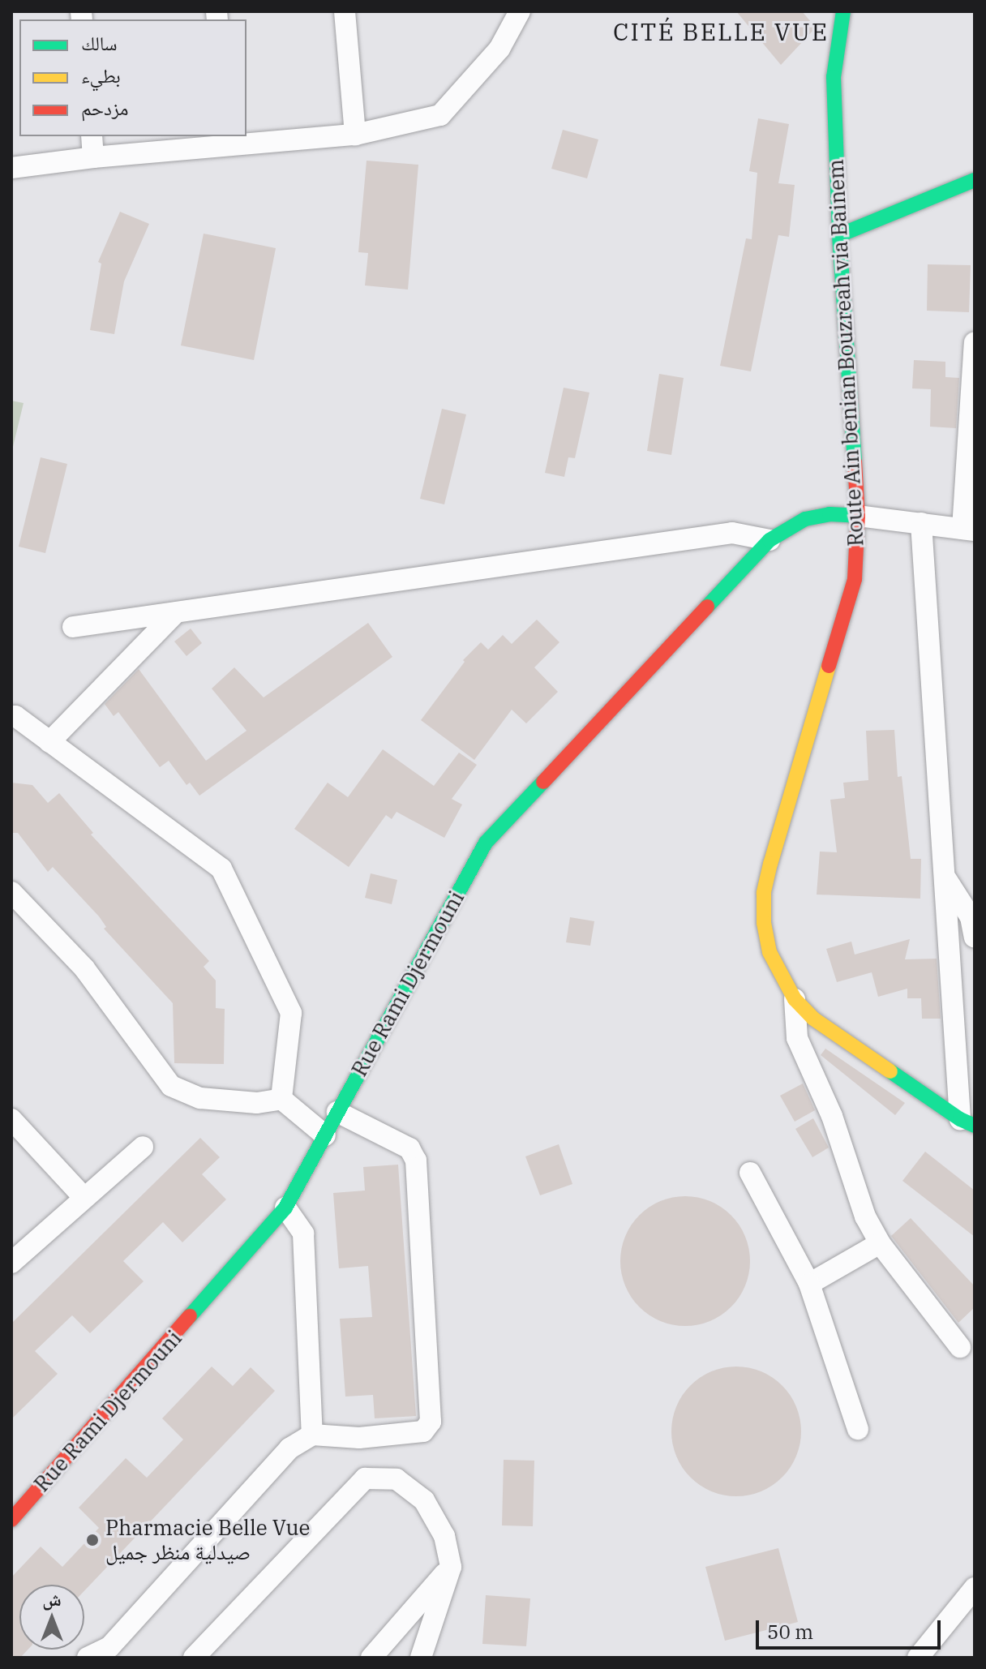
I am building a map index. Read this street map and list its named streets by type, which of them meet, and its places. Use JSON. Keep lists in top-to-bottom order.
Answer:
{
  "streets": {
    "main road": ["Route Ain benian Bouzreah via Bainem", "Rue Rami Djermouni"]
  },
  "crossings": [
    ["Route Ain benian Bouzreah via Bainem", "Rue Rami Djermouni"]
  ],
  "districts": ["CITÉ BELLE VUE"],
  "places": ["Pharmacie Belle Vue صيدلية منظر جميل"],
  "legend": ["سالك", "بطيء", "مزدحم"],
  "scale_bar": "50 m",
  "north": "top"
}
